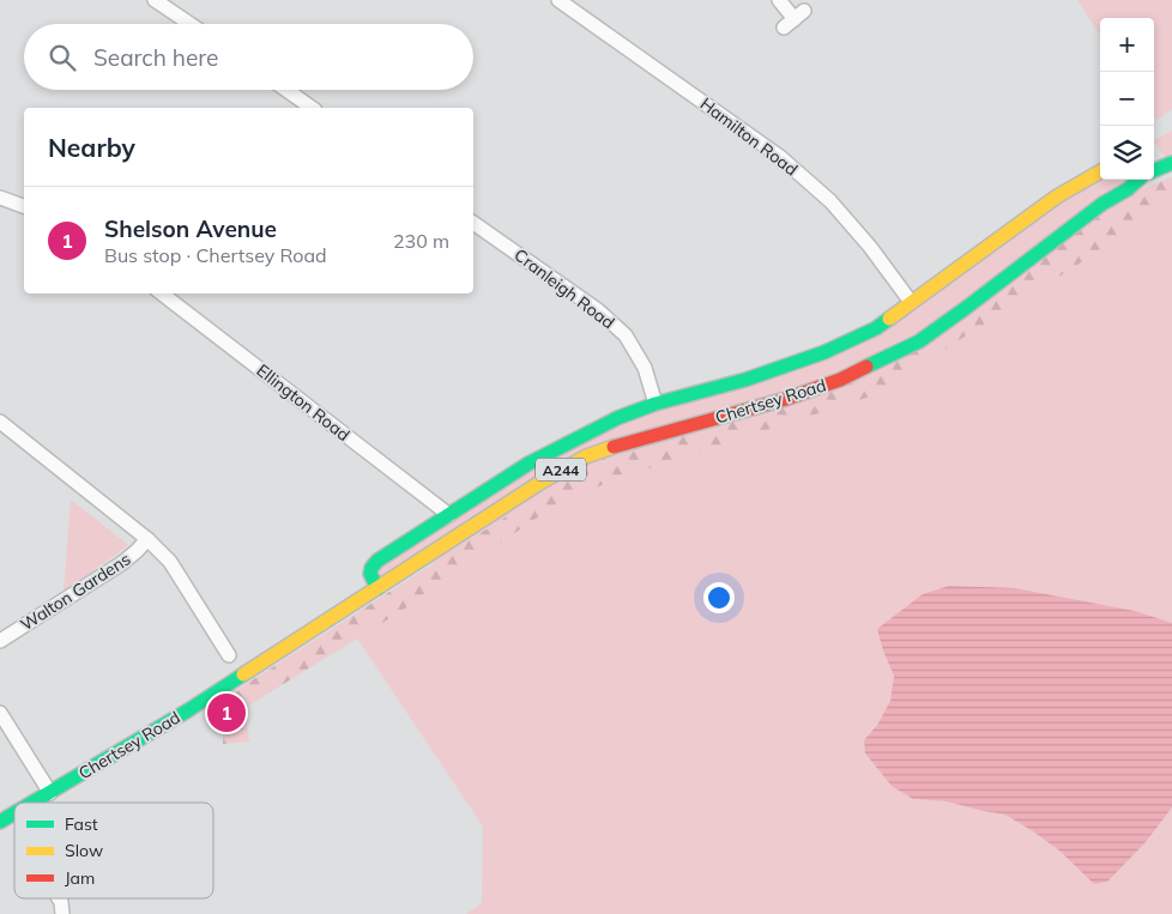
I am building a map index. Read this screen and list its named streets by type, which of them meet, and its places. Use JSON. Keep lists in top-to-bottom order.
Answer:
{
  "streets": {
    "main road": ["Chertsey Road", "A244"],
    "street": [
      "Hamilton Road",
      "Cranleigh Road",
      "Ellington Road",
      "Walton Gardens"
    ]
  },
  "crossings": [
    ["Hamilton Road", "Chertsey Road"],
    ["Cranleigh Road", "Chertsey Road"],
    ["Chertsey Road", "Ellington Road"]
  ],
  "legend": ["Fast", "Slow", "Jam"],
  "page": {
    "map_buttons": ["+", "−"],
    "search": "Search here",
    "heading": "Nearby",
    "list": [
      {
        "mark": "1",
        "name": "Shelson Avenue",
        "note": "Bus stop · Chertsey Road",
        "value": "230 m"
      }
    ],
    "pins": "1"
  }
}
